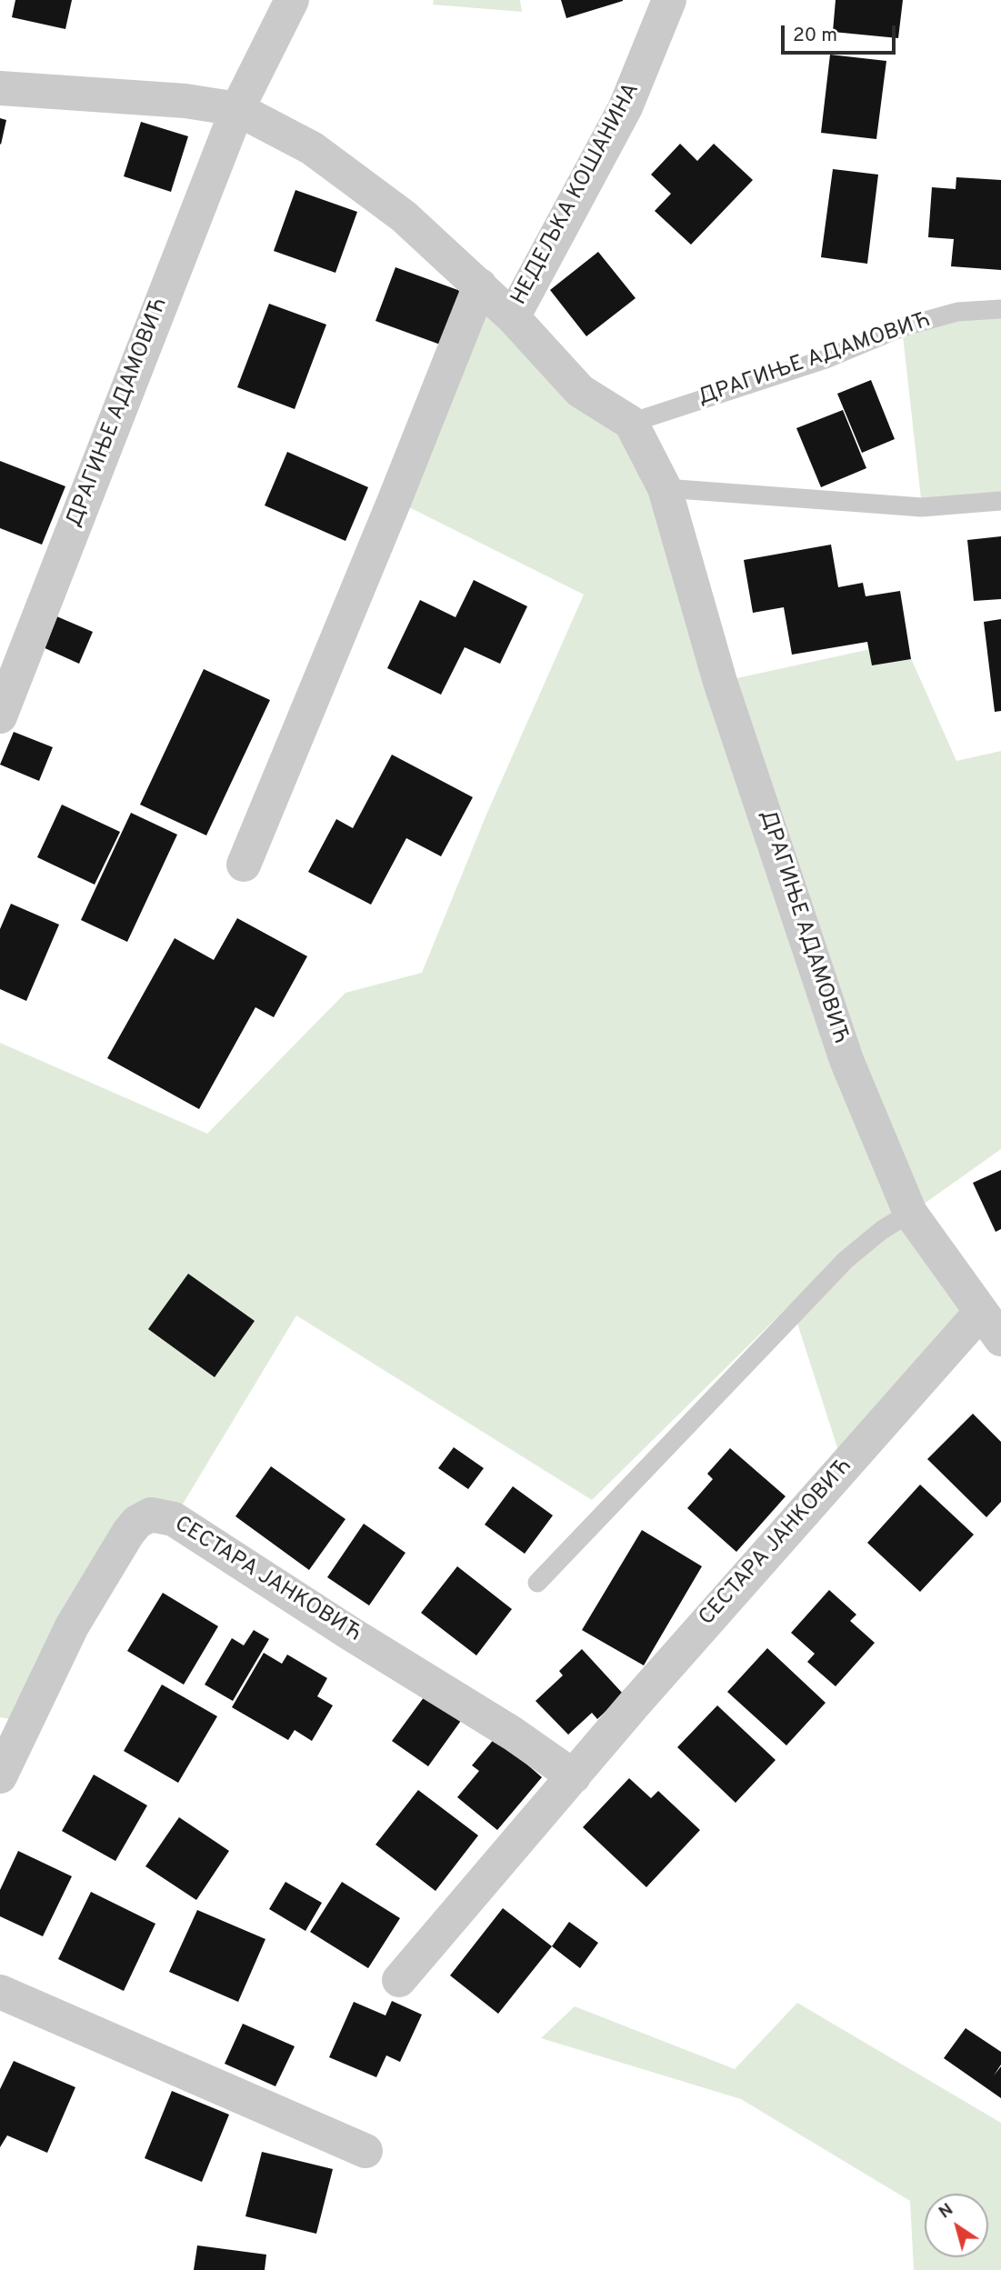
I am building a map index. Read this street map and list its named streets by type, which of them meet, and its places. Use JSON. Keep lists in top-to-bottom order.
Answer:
{
  "streets": {
    "street": ["НЕДЕЉКА КОШАНИНА", "ДРАГИЊЕ АДАМОВИЋ", "СЕСТАРА ЈАНКОВИЋ"]
  },
  "crossings": [
    ["ДРАГИЊЕ АДАМОВИЋ", "СЕСТАРА ЈАНКОВИЋ"]
  ],
  "scale_bar": "20 m",
  "north": "top left"
}
